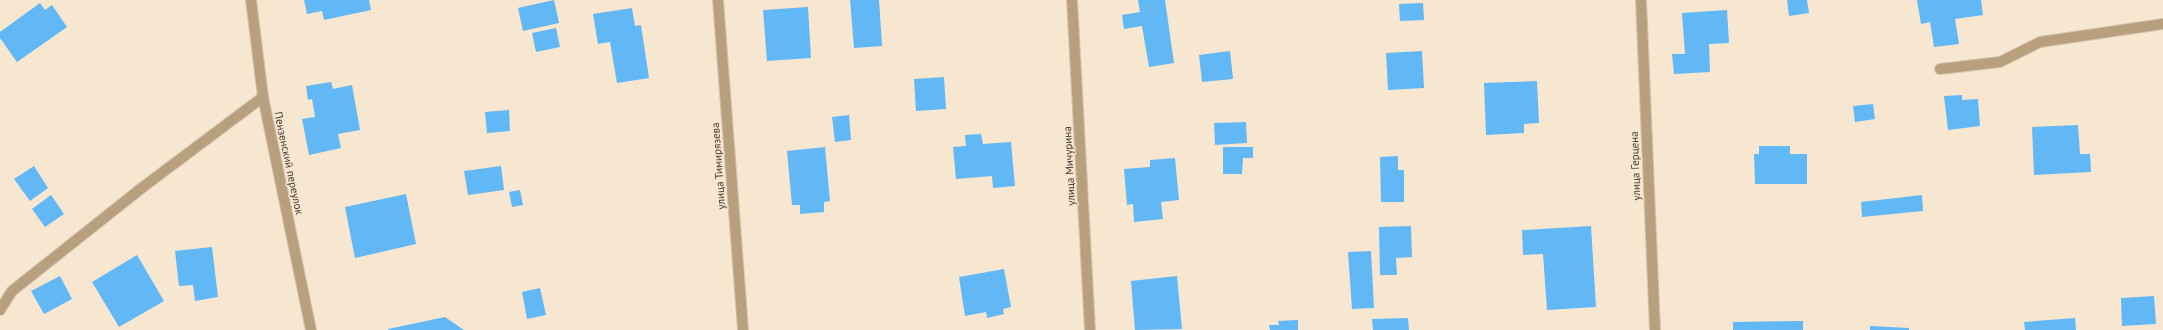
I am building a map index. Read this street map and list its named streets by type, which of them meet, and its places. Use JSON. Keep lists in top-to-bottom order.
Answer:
{
  "streets": {
    "street": [
      "Пензенский переулок",
      "улица Тимирязева",
      "улица Мичурина",
      "улица Герцена"
    ]
  }
}
